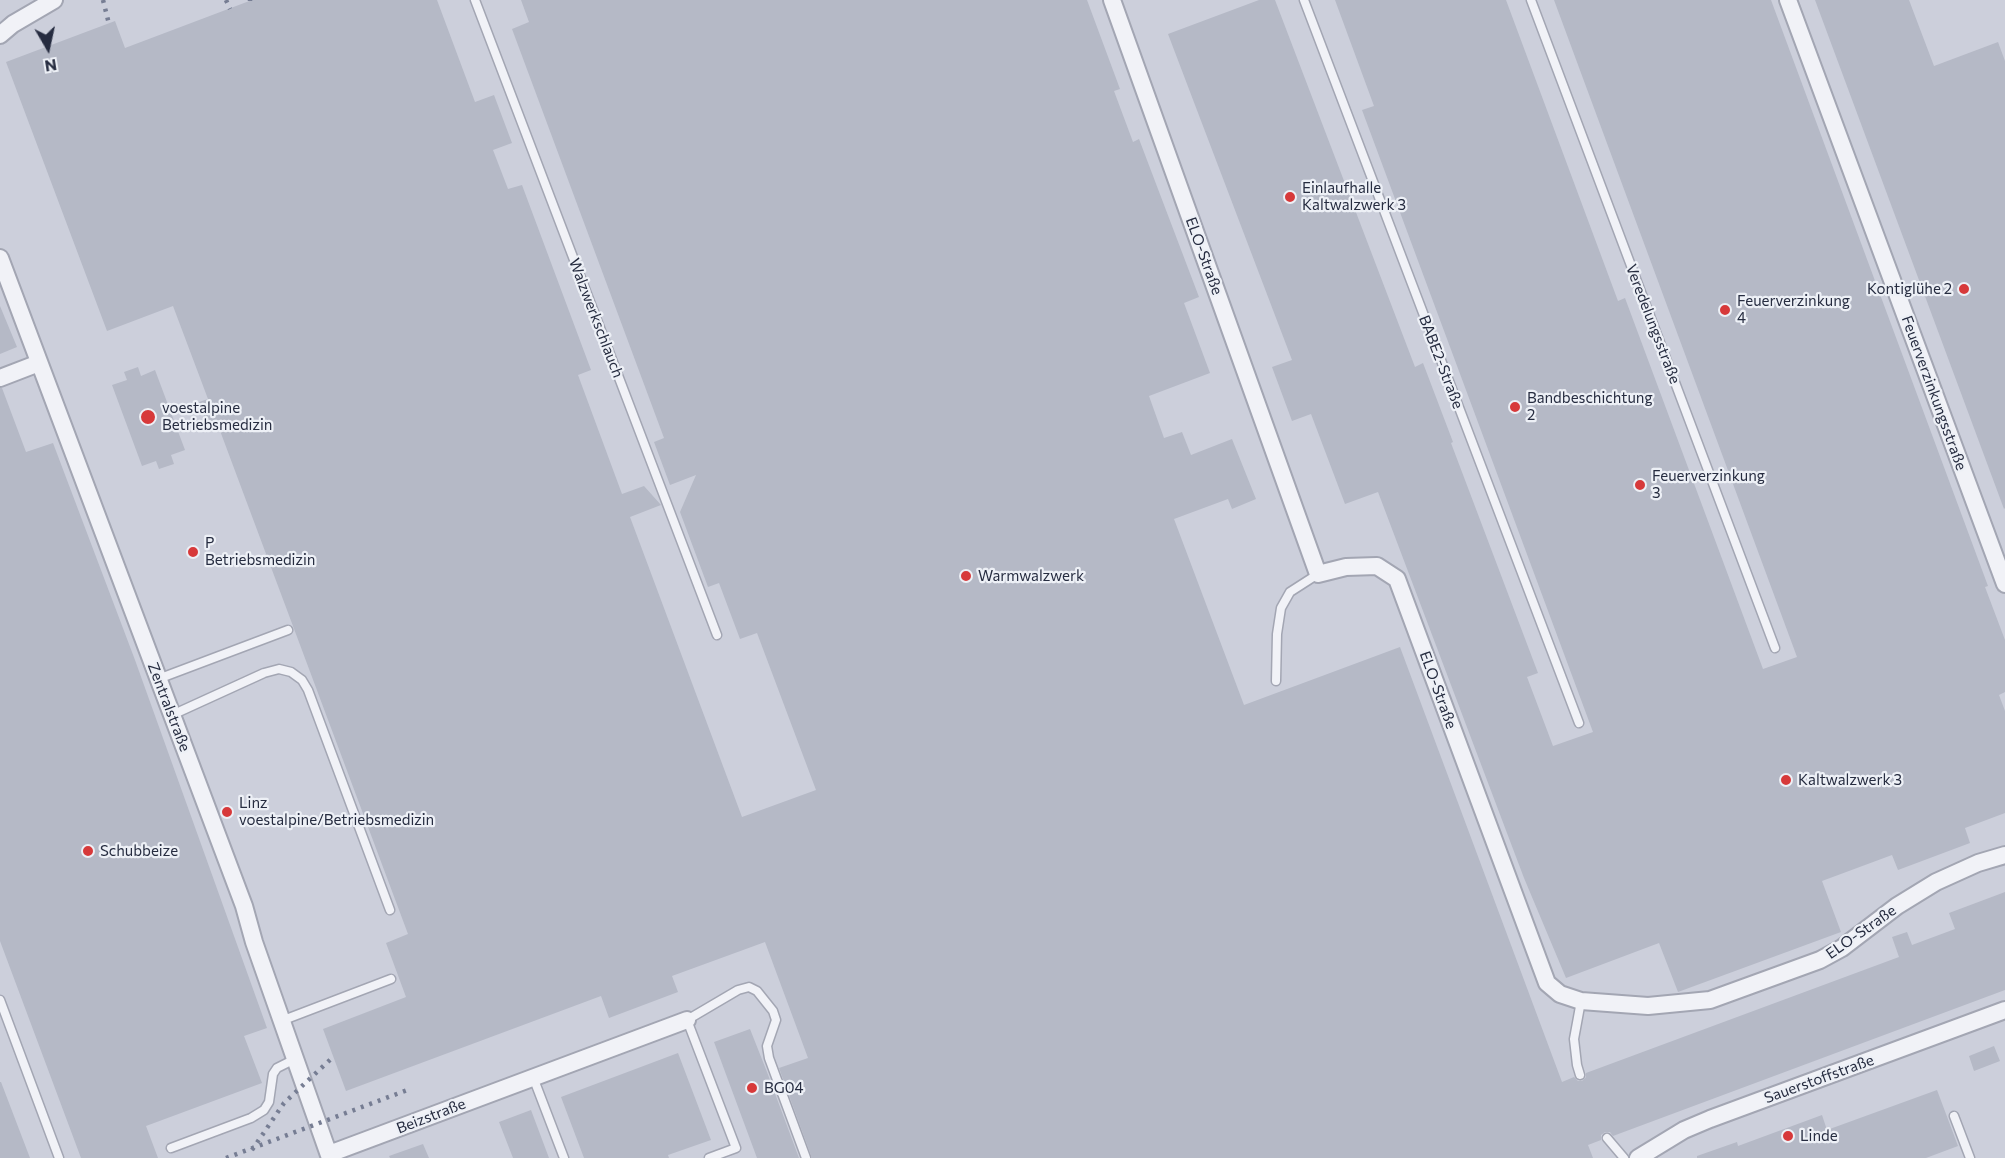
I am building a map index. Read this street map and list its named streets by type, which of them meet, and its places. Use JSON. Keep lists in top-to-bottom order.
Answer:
{
  "streets": {
    "street": [
      "ELO-Straße",
      "Feuerverzinkungsstraße",
      "Zentralstraße",
      "Sauerstoffstraße",
      "Beizstraße"
    ],
    "lane": ["Walzwerkschlauch", "Veredelungsstraße", "BABE2-Straße"]
  },
  "crossings": [
    ["Zentralstraße", "Beizstraße"]
  ],
  "places": [
    "Einlaufhalle Kaltwalzwerk 3",
    "Kontiglühe 2",
    "Feuerverzinkung 4",
    "Bandbeschichtung 2",
    "voestalpine Betriebsmedizin",
    "Feuerverzinkung 3",
    "P Betriebsmedizin",
    "Warmwalzwerk",
    "Kaltwalzwerk 3",
    "Linz voestalpine/Betriebsmedizin",
    "Schubbeize",
    "BG04",
    "Linde"
  ],
  "north": "bottom"
}
